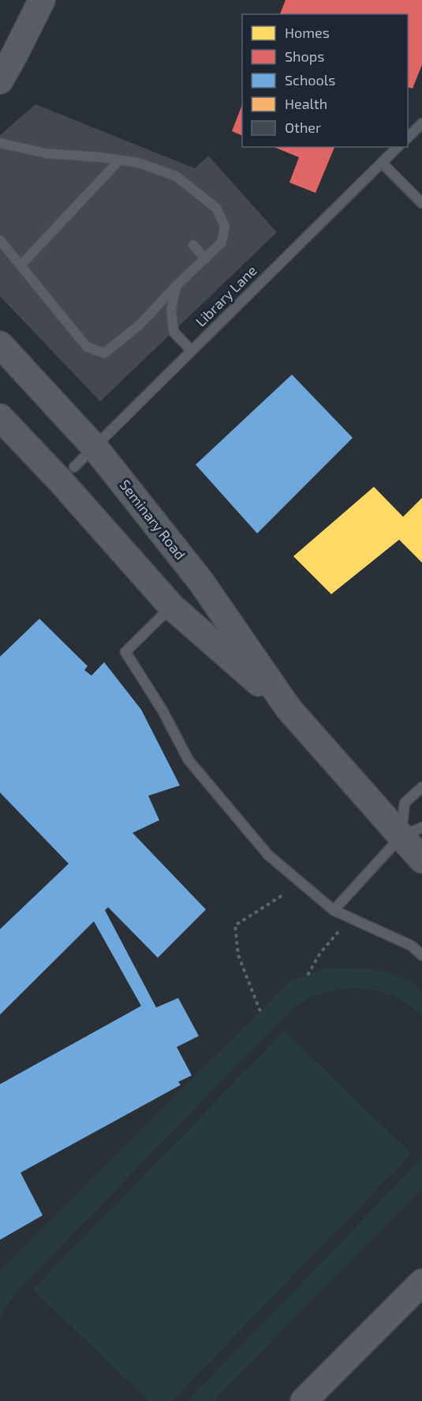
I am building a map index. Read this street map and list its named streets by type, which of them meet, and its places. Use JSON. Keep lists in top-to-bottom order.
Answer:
{
  "streets": {
    "main road": ["Seminary Road"],
    "lane": ["Library Lane"]
  },
  "crossings": [
    ["Library Lane", "Seminary Road"]
  ],
  "legend": [
    "Homes",
    "Shops",
    "Schools",
    "Health",
    "Other"
  ]
}
